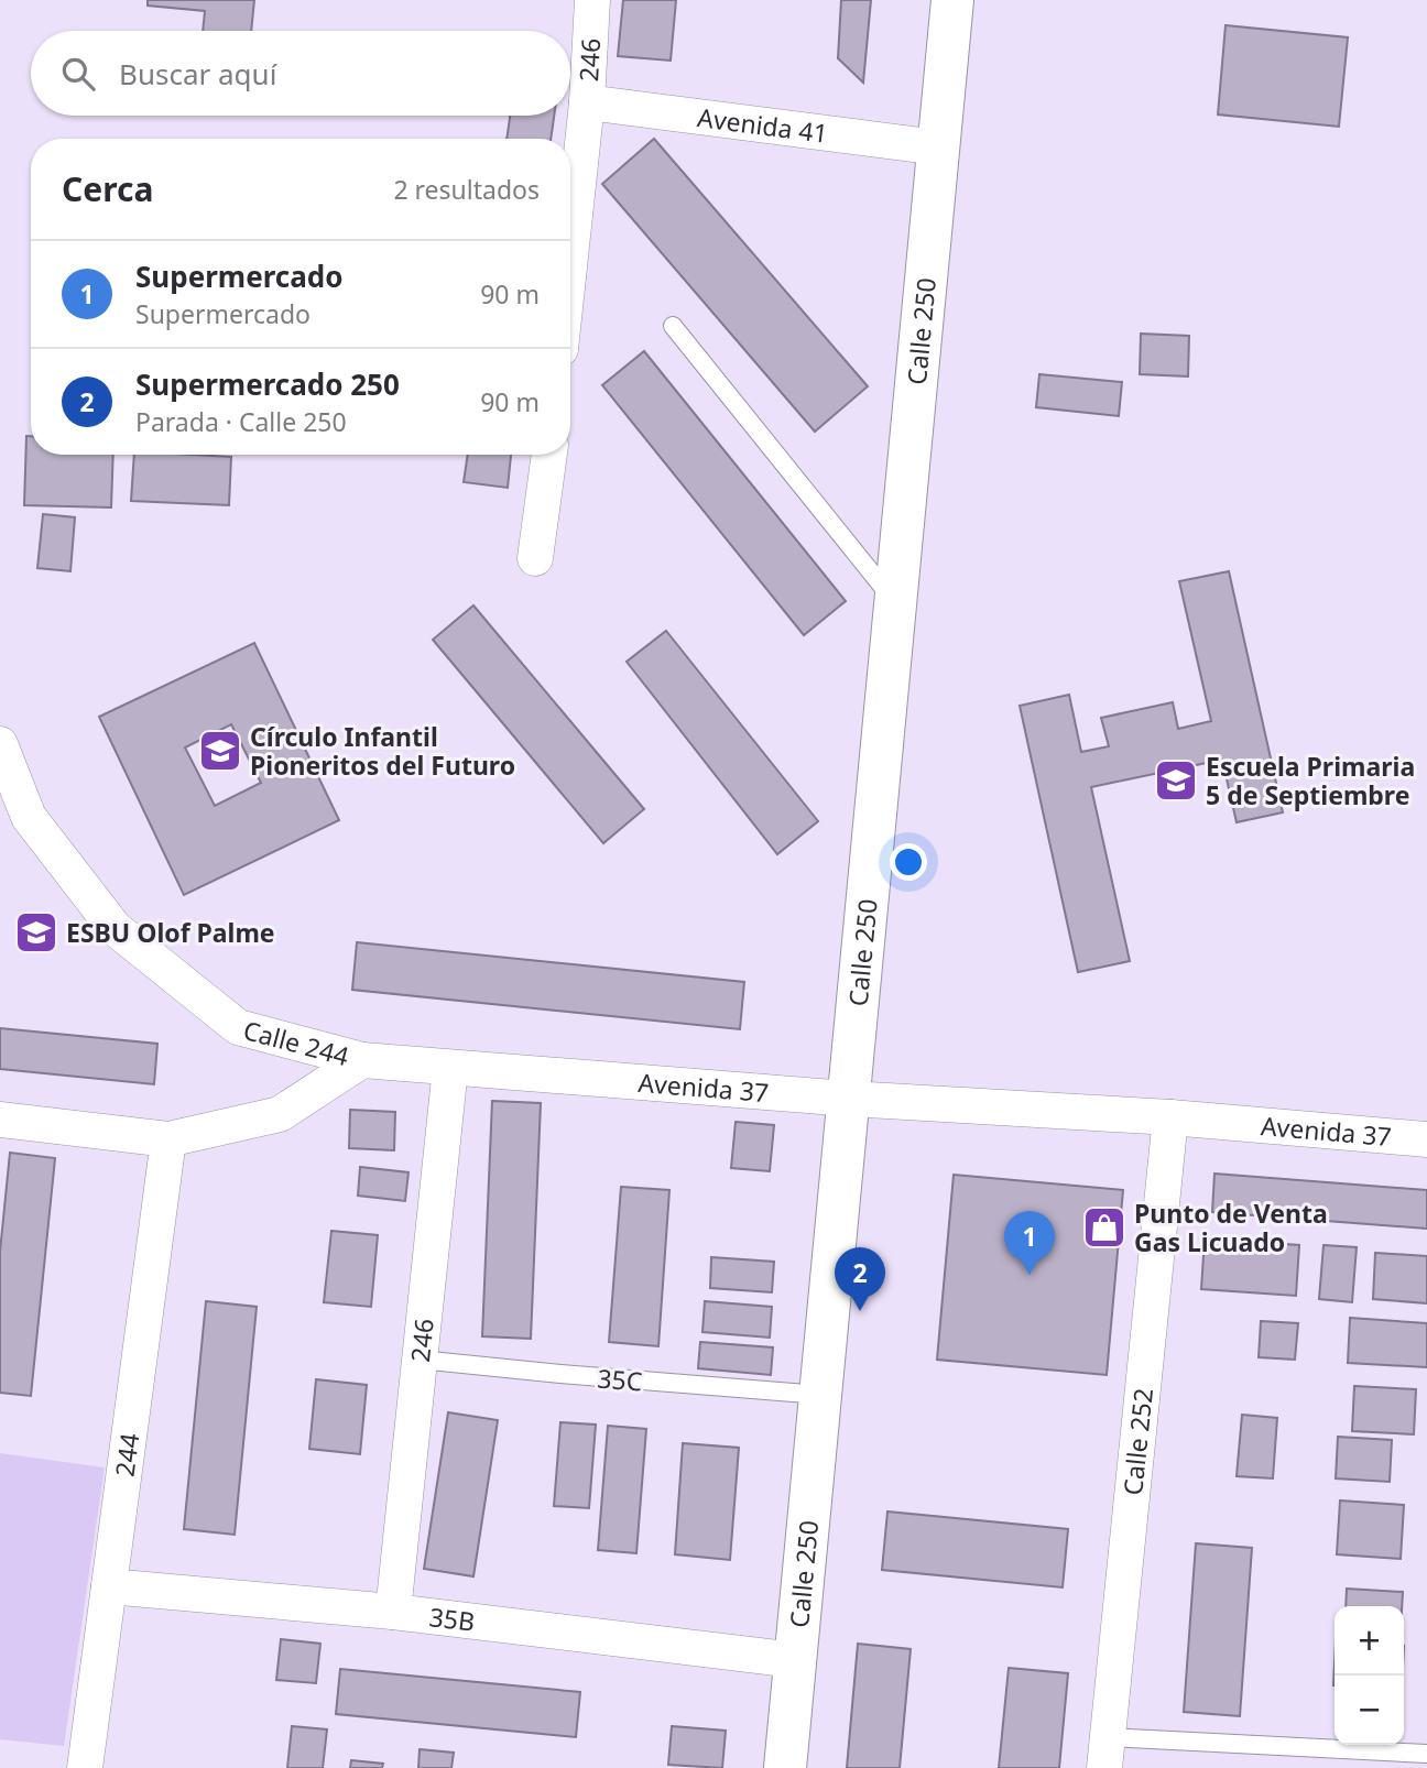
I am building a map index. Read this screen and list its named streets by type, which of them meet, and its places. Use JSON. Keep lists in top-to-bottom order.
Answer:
{
  "streets": {
    "main road": ["Calle 250"],
    "street": [
      "246",
      "Avenida 41",
      "Calle 244",
      "Avenida 37",
      "Calle 252",
      "244",
      "35B"
    ],
    "lane": ["35C"]
  },
  "crossings": [
    ["246", "Avenida 41"],
    ["246", "Avenida 37"],
    ["246", "35C"],
    ["246", "35B"],
    ["Avenida 41", "Calle 250"],
    ["Calle 250", "Avenida 37"],
    ["Calle 250", "35C"],
    ["Calle 250", "35B"],
    ["Calle 244", "Avenida 37"],
    ["Avenida 37", "Calle 252"],
    ["244", "35B"]
  ],
  "places": {
    "school or university": ["Círculo Infantil Pioneritos del Futuro", "Escuela Primaria 5 de Septiembre", "ESBU Olof Palme"],
    "shop": ["Punto de Venta Gas Licuado"]
  },
  "page": {
    "search": "Buscar aquí",
    "heading": ["Cerca", "2 resultados"],
    "list": [
      {
        "mark": "1",
        "name": "Supermercado",
        "note": "Supermercado",
        "value": "90 m"
      },
      {
        "mark": "2",
        "name": "Supermercado 250",
        "note": "Parada · Calle 250",
        "value": "90 m"
      }
    ],
    "pins": ["1", "2"],
    "map_buttons": ["+", "−"]
  }
}
